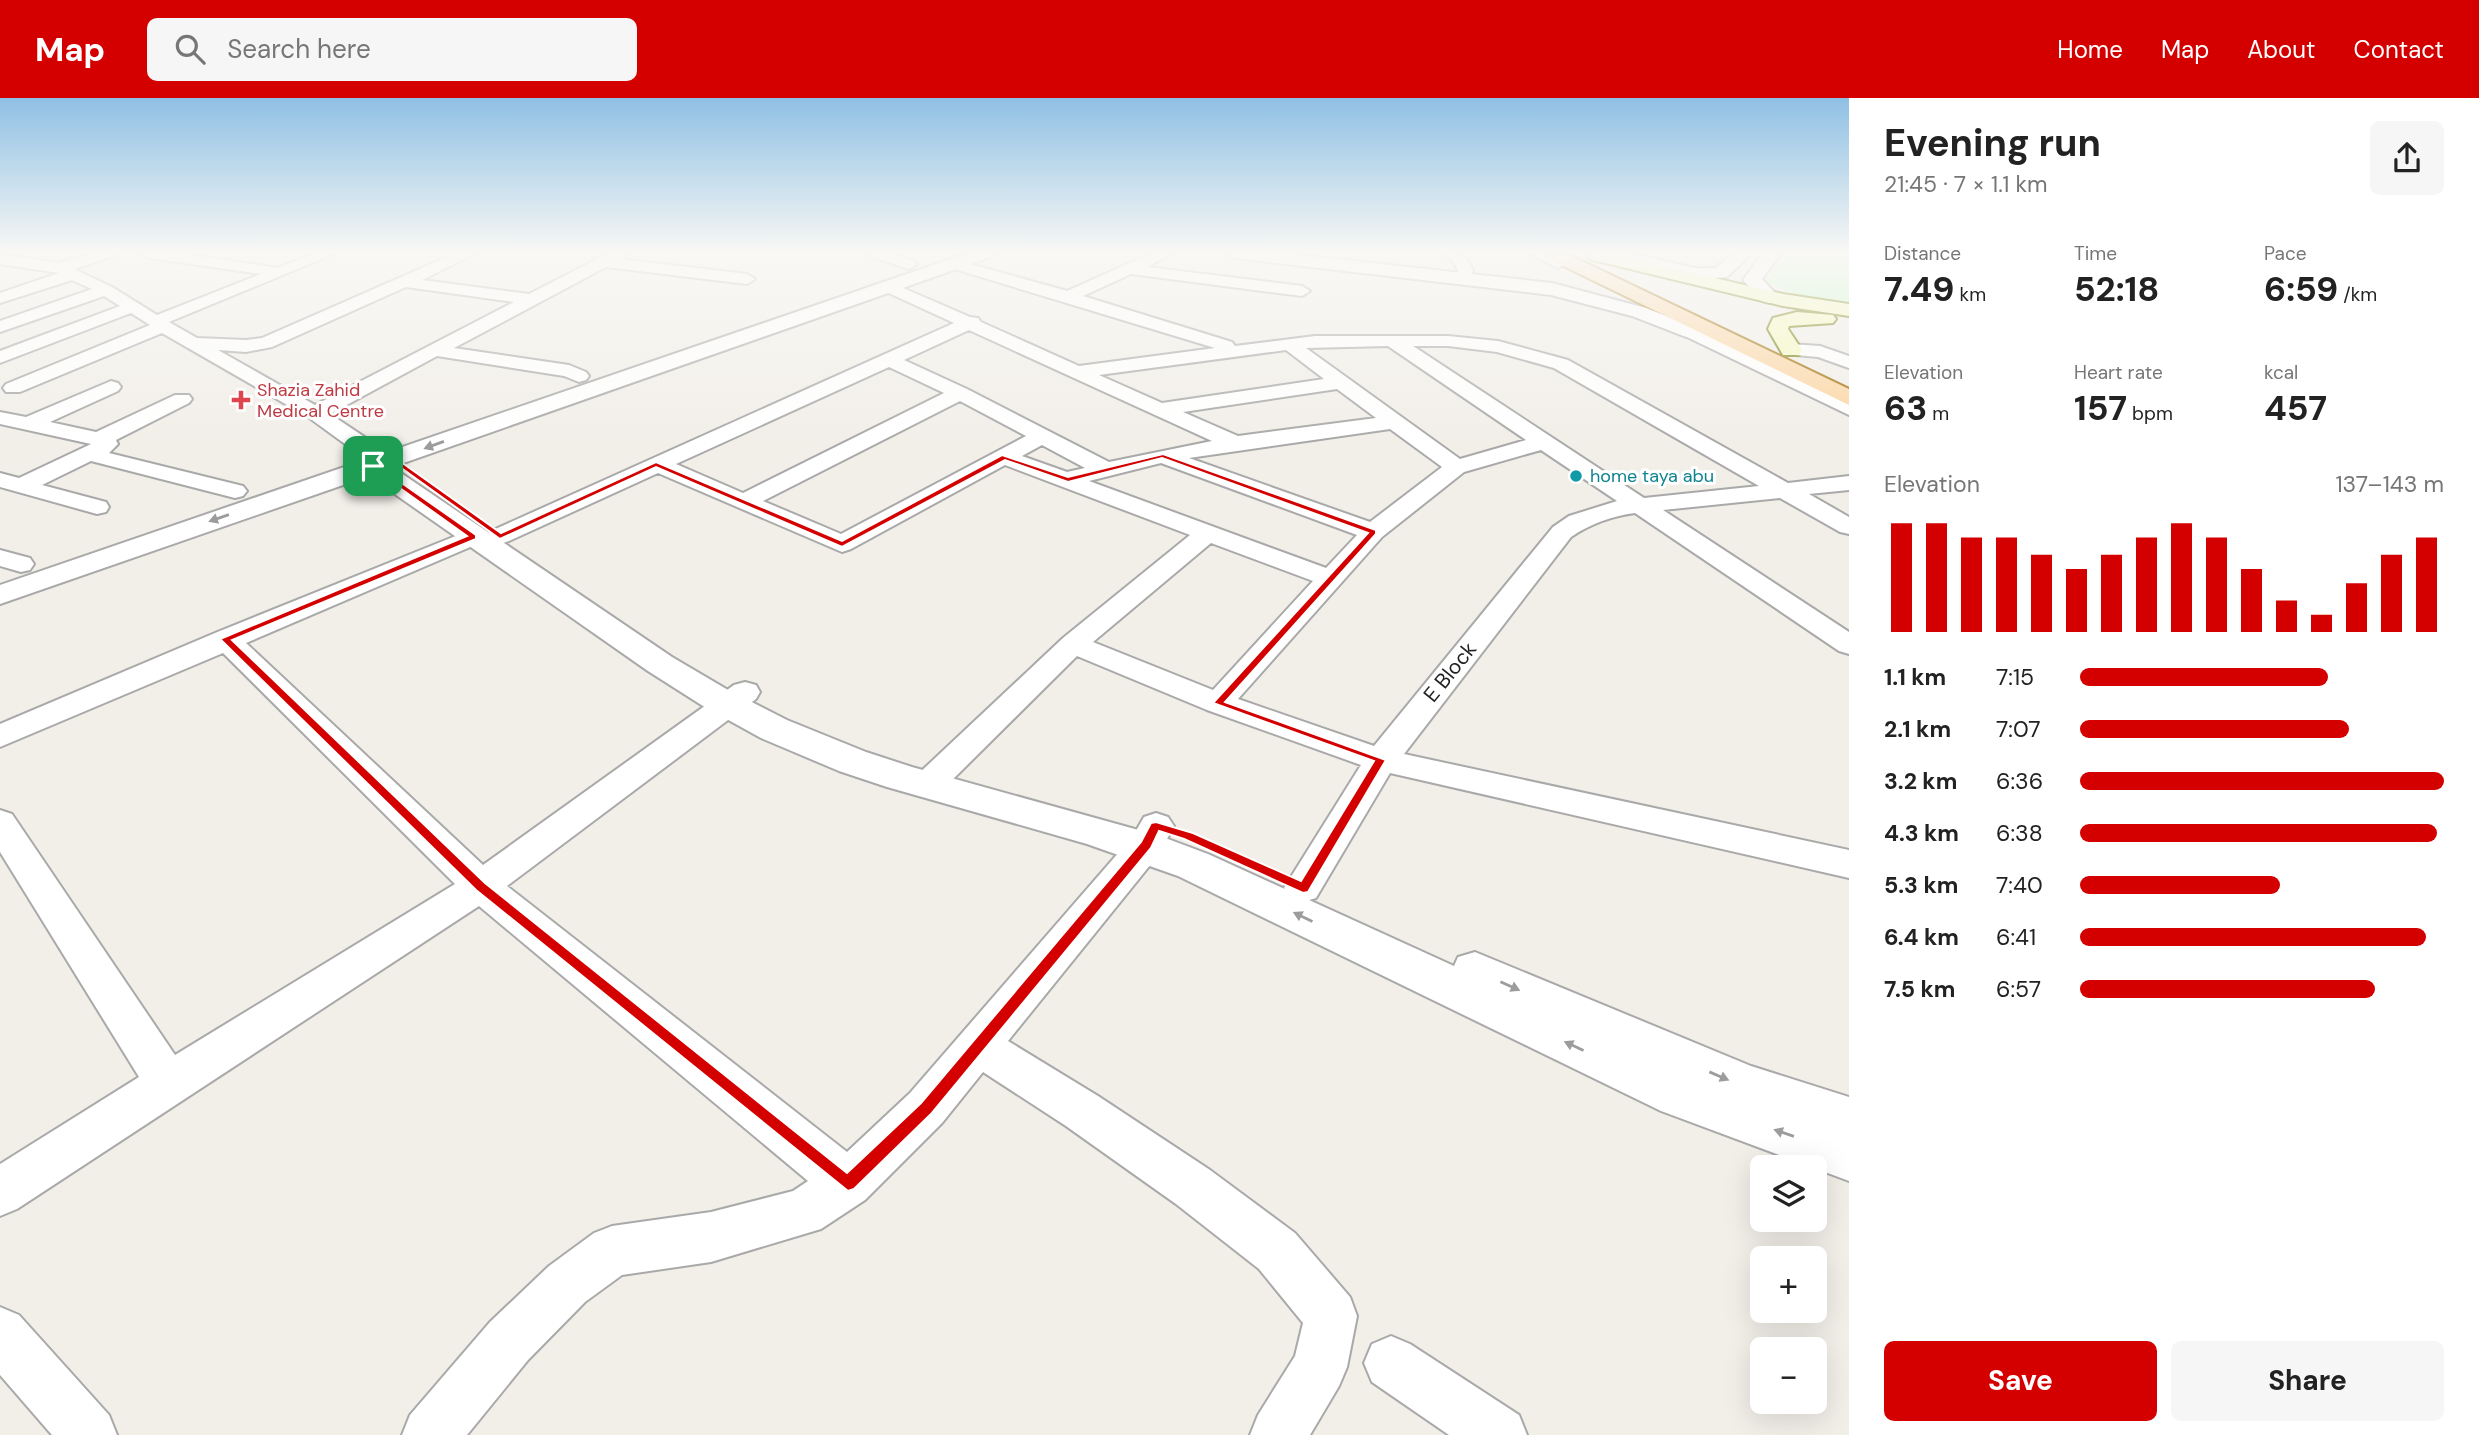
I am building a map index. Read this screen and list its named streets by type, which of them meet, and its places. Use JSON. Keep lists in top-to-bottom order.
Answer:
{
  "streets": {
    "street": ["E Block"]
  },
  "places": {
    "health": ["Shazia Zahid Medical Centre"],
    "other": ["home taya abu"]
  },
  "page": {
    "header": "Map",
    "search": "Search here",
    "nav": [
      "Home",
      "Map",
      "About",
      "Contact"
    ],
    "heading": ["Evening run", "21:45 · 7 × 1.1 km"],
    "stats": [
      ["Distance", "7.49 km"],
      ["Time", "52:18"],
      ["Pace", "6:59 /km"],
      ["Elevation", "63 m"],
      ["Heart rate", "157 bpm"],
      ["kcal", "457"]
    ],
    "chart": ["Elevation", "137–143 m"],
    "list": [
      {
        "name": "1.1 km",
        "note": "7:15"
      },
      {
        "name": "2.1 km",
        "note": "7:07"
      },
      {
        "name": "3.2 km",
        "note": "6:36"
      },
      {
        "name": "4.3 km",
        "note": "6:38"
      },
      {
        "name": "5.3 km",
        "note": "7:40"
      },
      {
        "name": "6.4 km",
        "note": "6:41"
      },
      {
        "name": "7.5 km",
        "note": "6:57"
      }
    ],
    "map_buttons": ["+", "−"],
    "buttons": ["Save", "Share"]
  }
}
